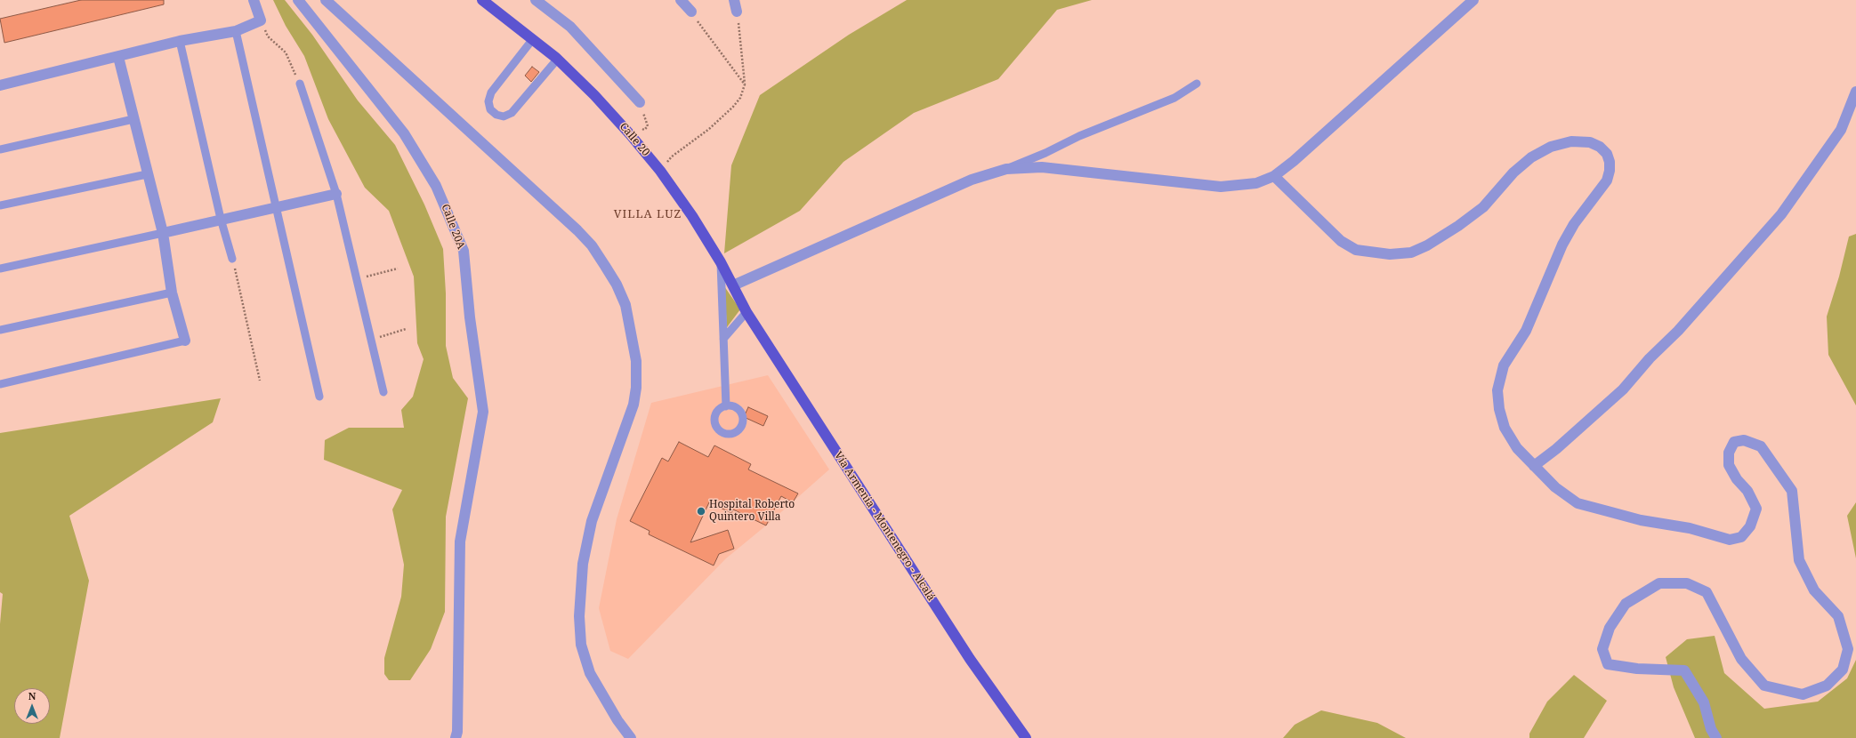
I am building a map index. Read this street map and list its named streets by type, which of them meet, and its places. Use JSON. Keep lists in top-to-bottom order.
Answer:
{
  "streets": {
    "main road": ["Calle 20", "Vía Armenia - Montenegro - Alcalá"],
    "street": ["Calle 20A"]
  },
  "crossings": [
    ["Calle 20", "Vía Armenia - Montenegro - Alcalá"]
  ],
  "districts": ["VILLA LUZ"],
  "places": ["Hospital Roberto Quintero Villa"],
  "north": "top"
}
